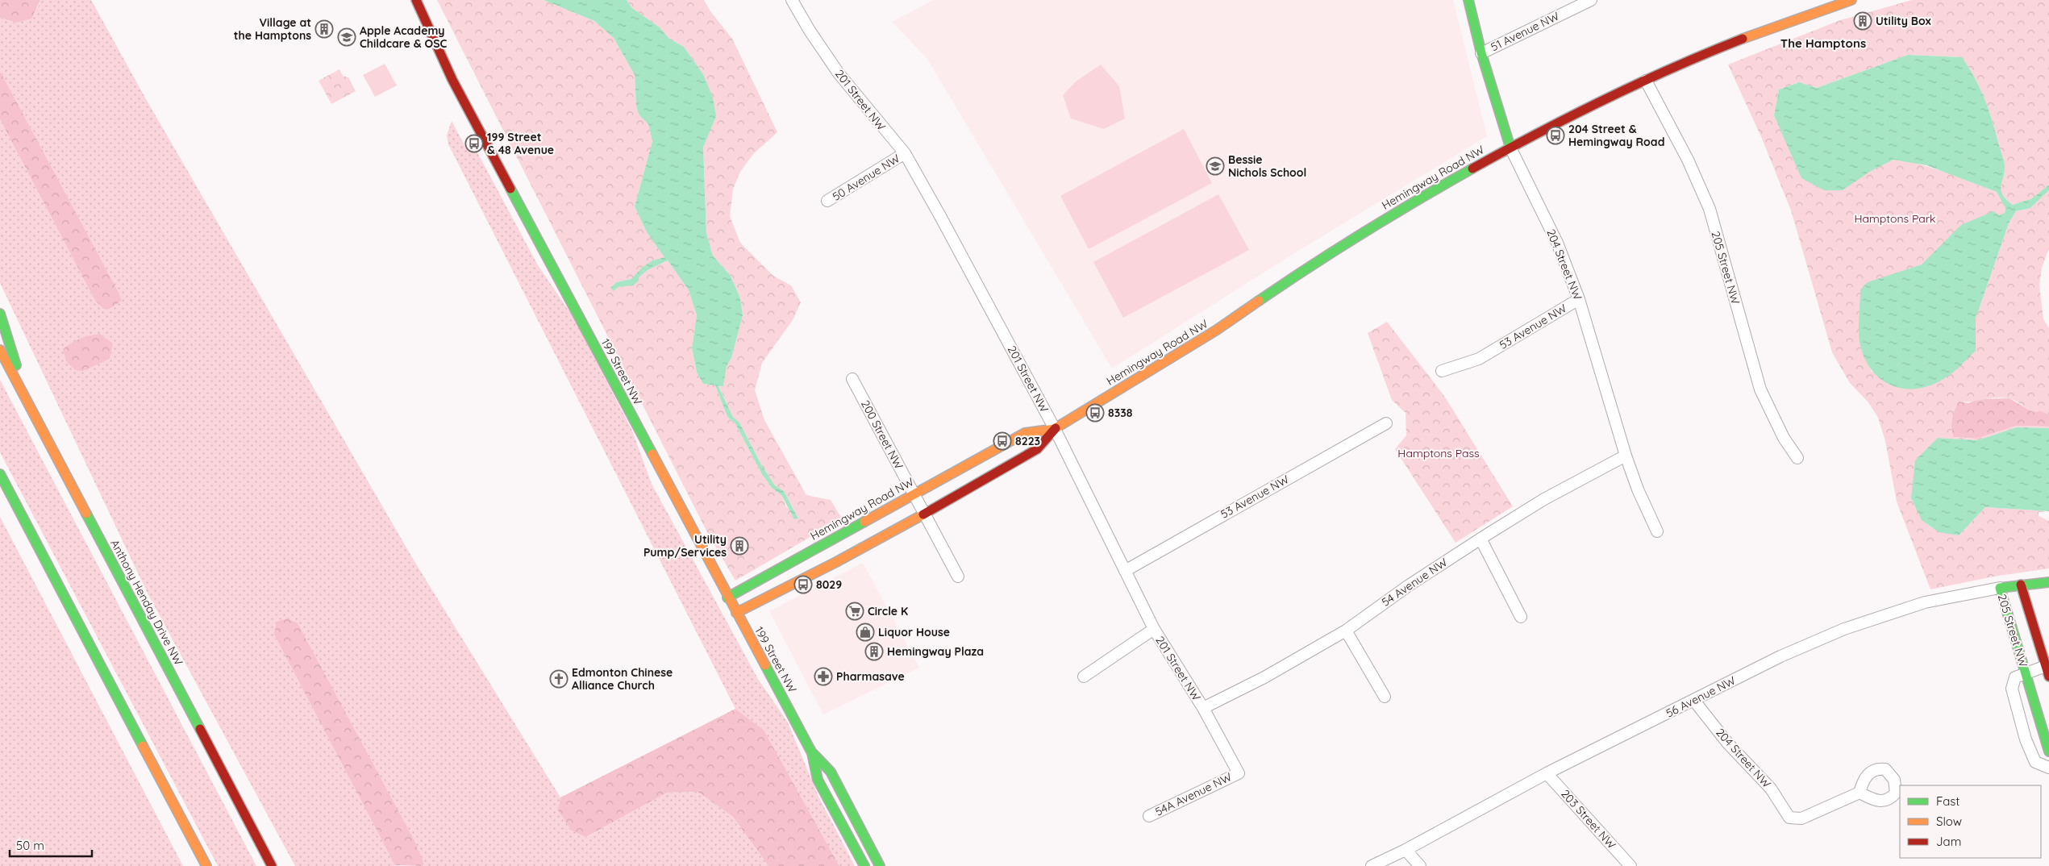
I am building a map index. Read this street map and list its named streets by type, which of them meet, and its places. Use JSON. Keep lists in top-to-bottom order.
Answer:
{
  "streets": {
    "main road": [
      "Hemingway Road NW",
      "204 Street NW",
      "205 Street NW",
      "199 Street NW",
      "Anthony Henday Drive NW",
      "56 Avenue NW"
    ],
    "street": [
      "51 Avenue NW",
      "201 Street NW",
      "50 Avenue NW",
      "53 Avenue NW",
      "200 Street NW",
      "54 Avenue NW",
      "54A Avenue NW",
      "203 Street NW"
    ]
  },
  "crossings": [
    ["51 Avenue NW", "204 Street NW"],
    ["201 Street NW", "50 Avenue NW"],
    ["201 Street NW", "Hemingway Road NW"],
    ["201 Street NW", "53 Avenue NW"],
    ["201 Street NW", "54 Avenue NW"],
    ["201 Street NW", "54A Avenue NW"],
    ["Hemingway Road NW", "204 Street NW"],
    ["Hemingway Road NW", "205 Street NW"],
    ["Hemingway Road NW", "199 Street NW"],
    ["Hemingway Road NW", "200 Street NW"],
    ["204 Street NW", "53 Avenue NW"],
    ["204 Street NW", "54 Avenue NW"],
    ["204 Street NW", "56 Avenue NW"],
    ["205 Street NW", "56 Avenue NW"],
    ["56 Avenue NW", "203 Street NW"]
  ],
  "districts": ["The Hamptons"],
  "parks": ["Hamptons Park", "Hamptons Pass"],
  "places": {
    "building": [
      "Utility Box",
      "Village at the Hamptons",
      "Utility Pump/Services",
      "Hemingway Plaza"
    ],
    "school or university": ["Apple Academy Childcare & OSC", "Bessie Nichols School"],
    "bus stop": [
      "204 Street & Hemingway Road",
      "199 Street & 48 Avenue",
      "8338",
      "8223",
      "8029"
    ],
    "supermarket": ["Circle K"],
    "shop": ["Liquor House"],
    "pharmacy": ["Pharmasave"],
    "church": ["Edmonton Chinese Alliance Church"]
  },
  "legend": ["Fast", "Slow", "Jam"],
  "scale_bar": "50 m"
}
